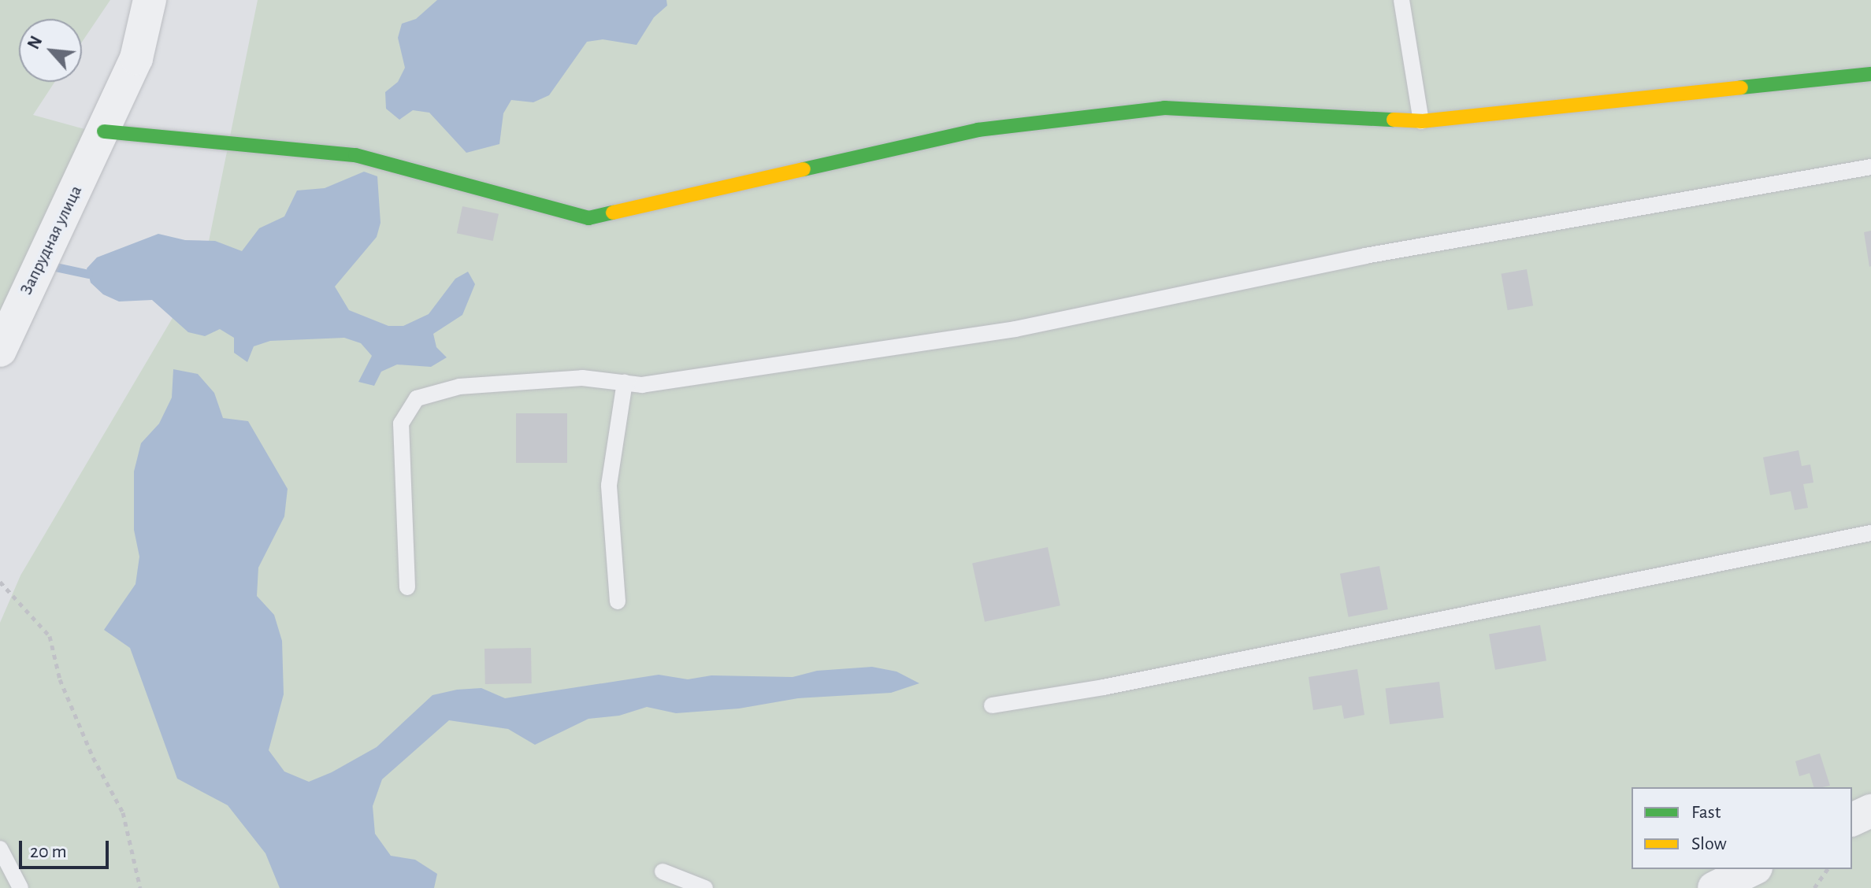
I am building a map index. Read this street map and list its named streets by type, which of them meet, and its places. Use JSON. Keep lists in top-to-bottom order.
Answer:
{
  "streets": {
    "street": ["Запрудная улица"]
  },
  "legend": ["Fast", "Slow"],
  "scale_bar": "20 m",
  "north": "top left"
}
